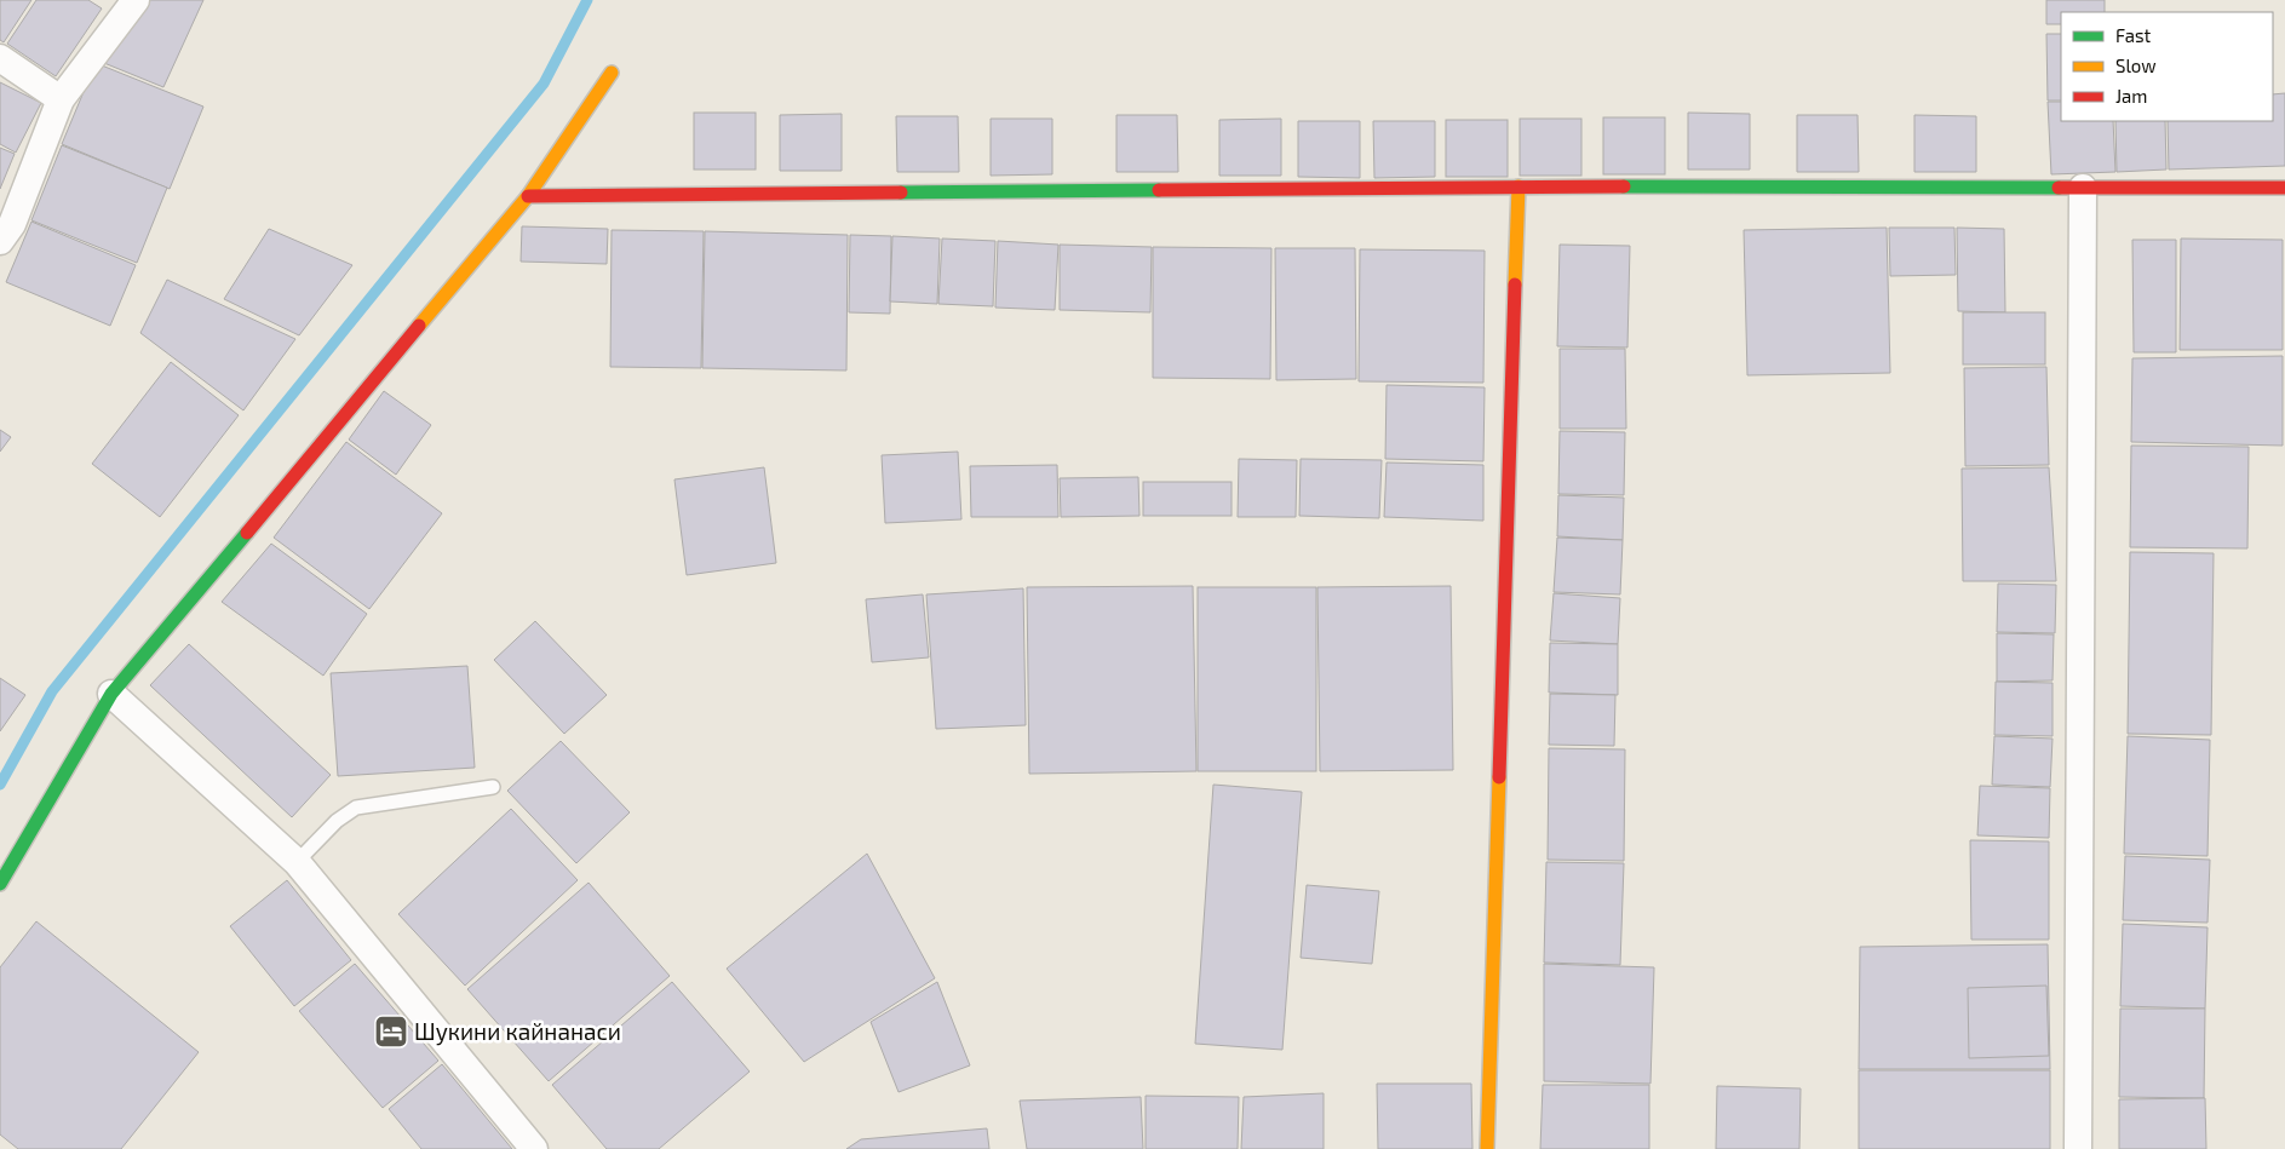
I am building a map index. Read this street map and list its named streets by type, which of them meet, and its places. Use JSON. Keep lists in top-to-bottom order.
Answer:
{
  "places": {
    "hotel": ["Шукини кайнанаси"]
  },
  "legend": ["Fast", "Slow", "Jam"]
}
